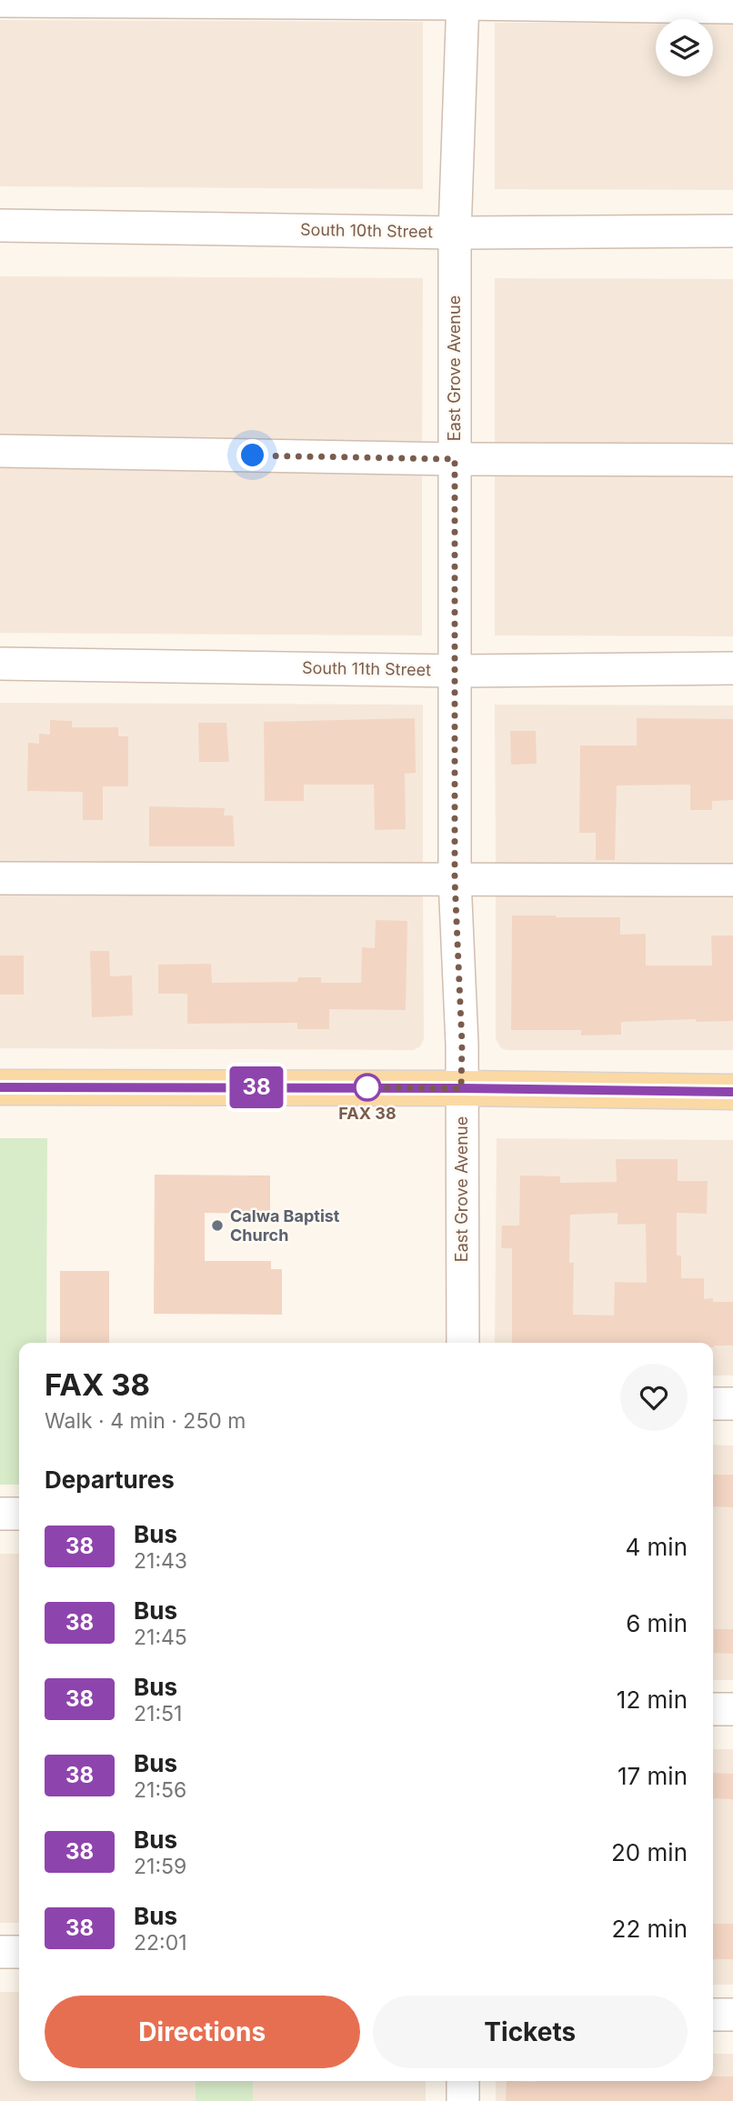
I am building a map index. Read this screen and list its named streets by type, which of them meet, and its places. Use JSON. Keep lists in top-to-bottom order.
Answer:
{
  "streets": {
    "street": ["South 10th Street", "East Grove Avenue", "South 11th Street"]
  },
  "crossings": [
    ["South 10th Street", "East Grove Avenue"],
    ["East Grove Avenue", "South 11th Street"]
  ],
  "places": ["FAX 38", "Calwa Baptist Church"],
  "lines": ["bus line 38"],
  "page": {
    "on_map": "38",
    "heading": [
      ["FAX 38", "Walk · 4 min · 250 m"],
      "Departures"
    ],
    "list": [
      {
        "mark": "38",
        "name": "Bus",
        "note": "21:43",
        "value": "4 min"
      },
      {
        "mark": "38",
        "name": "Bus",
        "note": "21:45",
        "value": "6 min"
      },
      {
        "mark": "38",
        "name": "Bus",
        "note": "21:51",
        "value": "12 min"
      },
      {
        "mark": "38",
        "name": "Bus",
        "note": "21:56",
        "value": "17 min"
      },
      {
        "mark": "38",
        "name": "Bus",
        "note": "21:59",
        "value": "20 min"
      },
      {
        "mark": "38",
        "name": "Bus",
        "note": "22:01",
        "value": "22 min"
      }
    ],
    "buttons": ["Directions", "Tickets"]
  }
}
